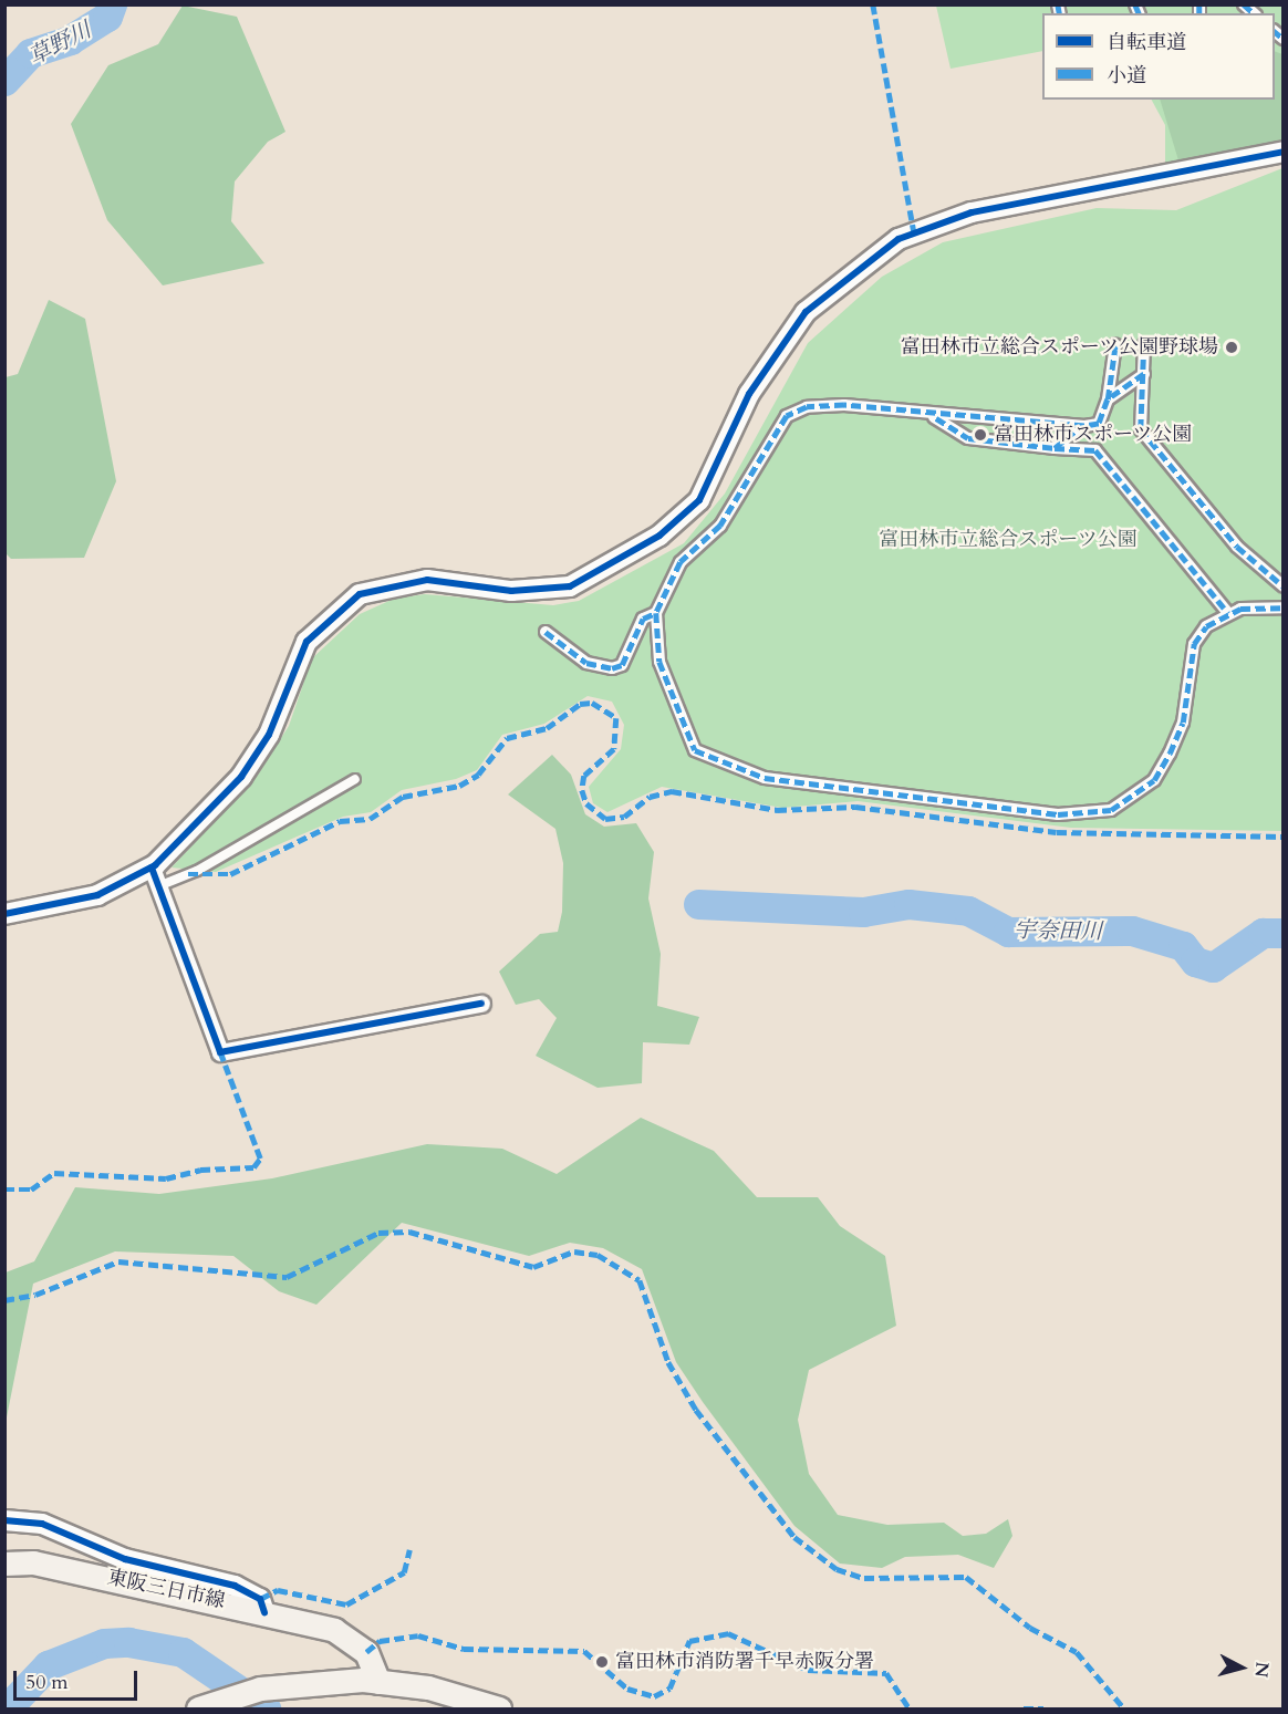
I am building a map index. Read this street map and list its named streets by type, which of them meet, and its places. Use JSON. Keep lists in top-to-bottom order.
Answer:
{
  "streets": {
    "main road": ["東阪三日市線"]
  },
  "water": ["草野川", "宇奈田川"],
  "parks": ["富田林市立総合スポーツ公園"],
  "places": ["富田林市立総合スポーツ公園野球場", "富田林市スポーツ公園", "富田林市消防署千早赤阪分署"],
  "legend": ["自転車道", "小道"],
  "scale_bar": "50 m",
  "north": "right"
}
